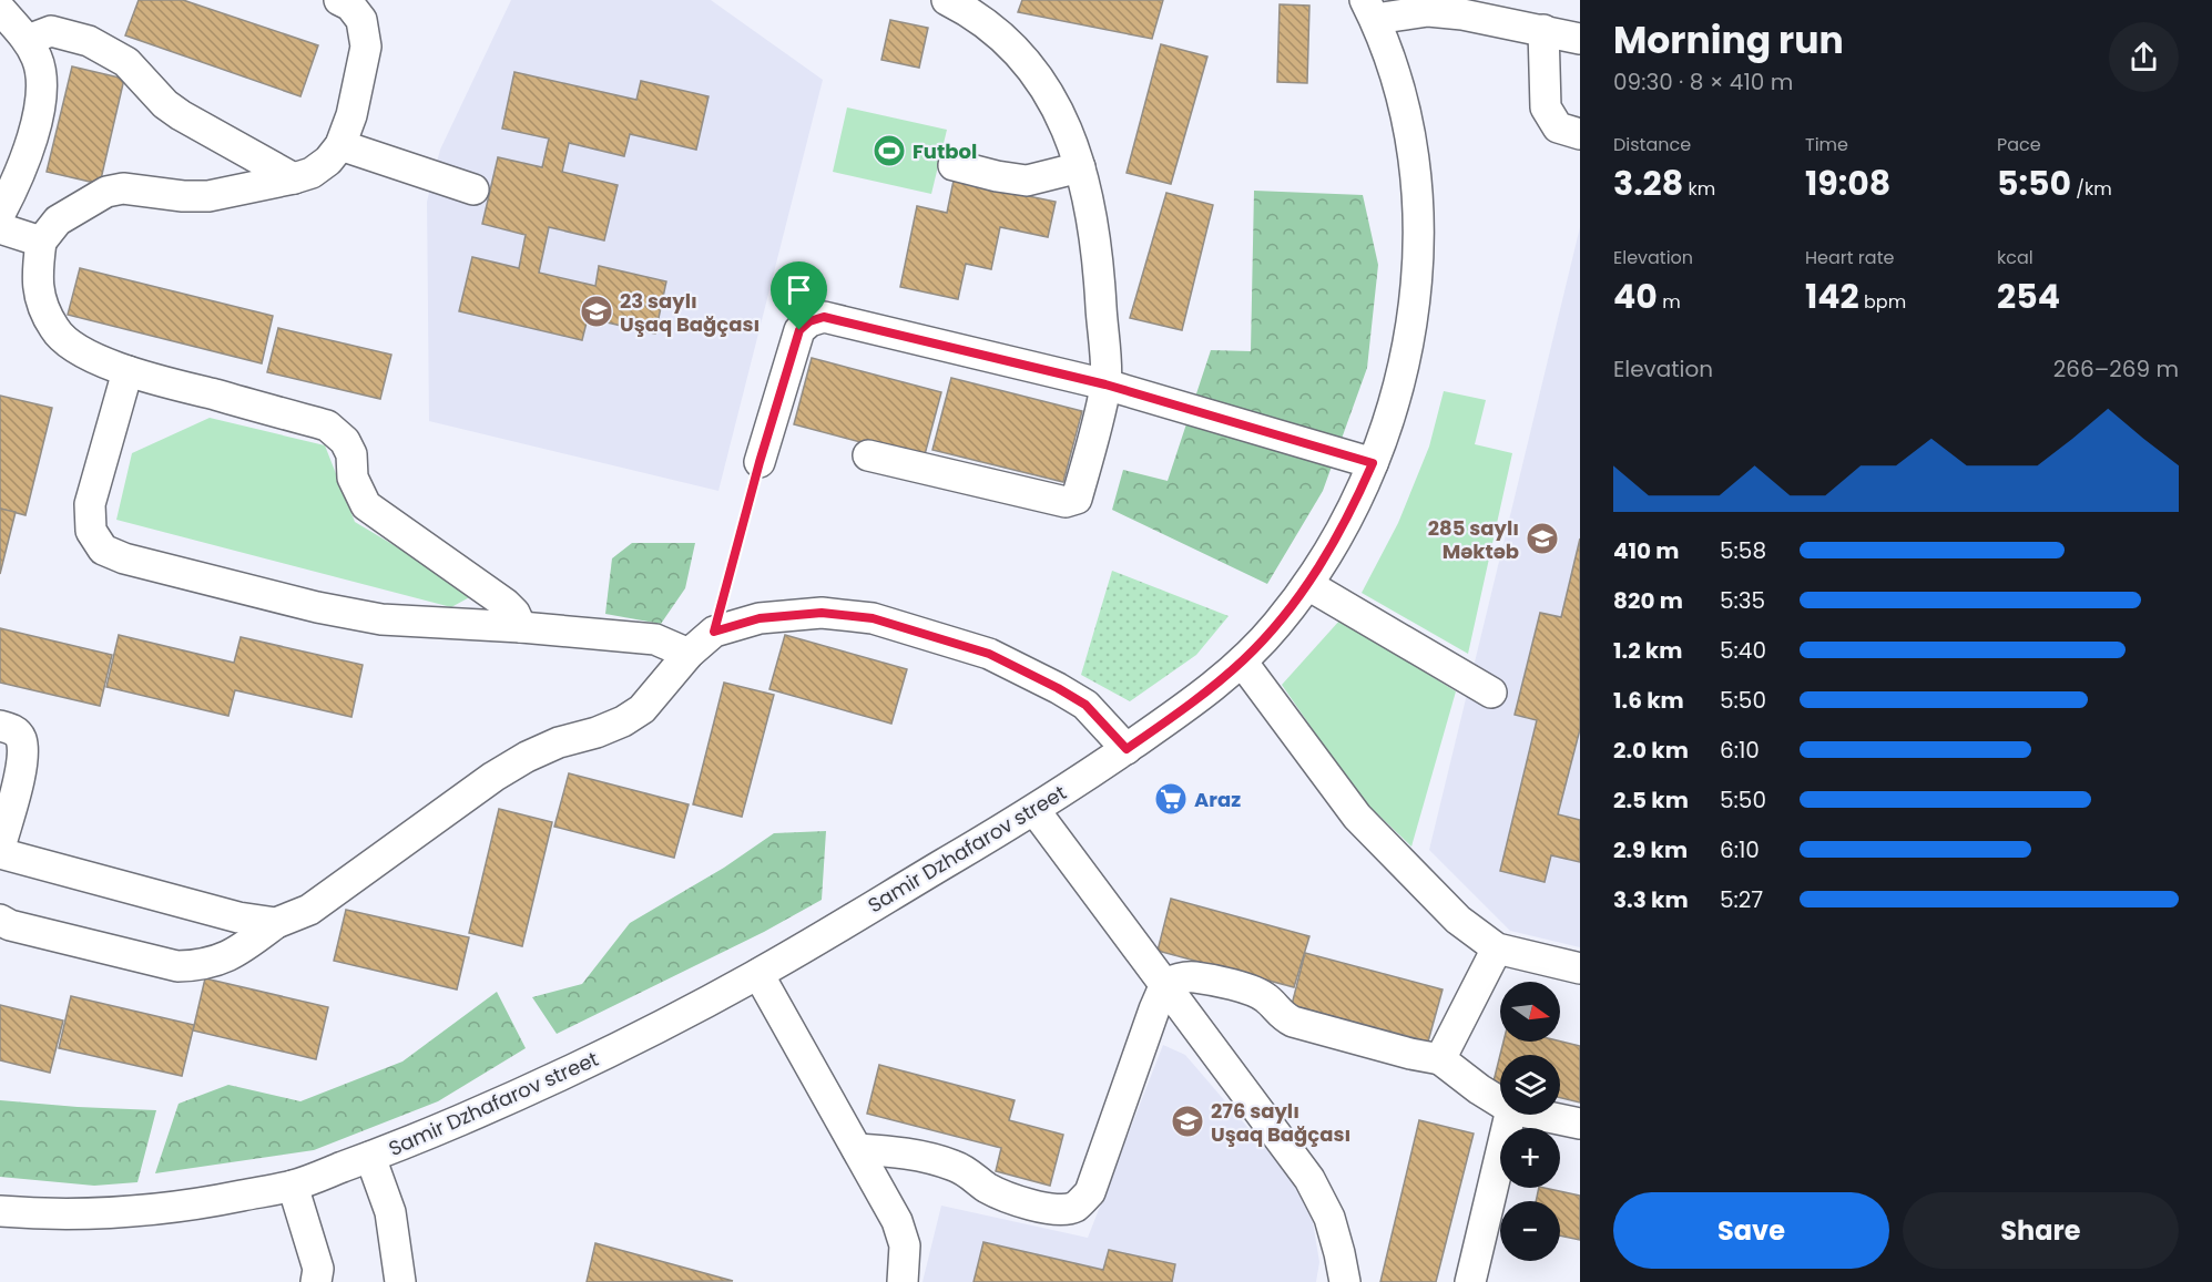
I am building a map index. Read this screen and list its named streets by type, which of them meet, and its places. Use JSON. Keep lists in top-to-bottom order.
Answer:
{
  "streets": {
    "street": ["Samir Dzhafarov street"]
  },
  "places": {
    "sports": ["Futbol"],
    "school or university": ["23 saylı Uşaq Bağçası", "285 saylı Məktəb", "276 saylı Uşaq Bağçası"],
    "supermarket": ["Araz"]
  },
  "north": "right",
  "page": {
    "heading": ["Morning run", "09:30 · 8 × 410 m"],
    "stats": [
      ["Distance", "3.28 km"],
      ["Time", "19:08"],
      ["Pace", "5:50 /km"],
      ["Elevation", "40 m"],
      ["Heart rate", "142 bpm"],
      ["kcal", "254"]
    ],
    "chart": ["Elevation", "266–269 m"],
    "list": [
      {
        "name": "410 m",
        "note": "5:58"
      },
      {
        "name": "820 m",
        "note": "5:35"
      },
      {
        "name": "1.2 km",
        "note": "5:40"
      },
      {
        "name": "1.6 km",
        "note": "5:50"
      },
      {
        "name": "2.0 km",
        "note": "6:10"
      },
      {
        "name": "2.5 km",
        "note": "5:50"
      },
      {
        "name": "2.9 km",
        "note": "6:10"
      },
      {
        "name": "3.3 km",
        "note": "5:27"
      }
    ],
    "map_buttons": ["+", "−"],
    "buttons": ["Save", "Share"]
  }
}
